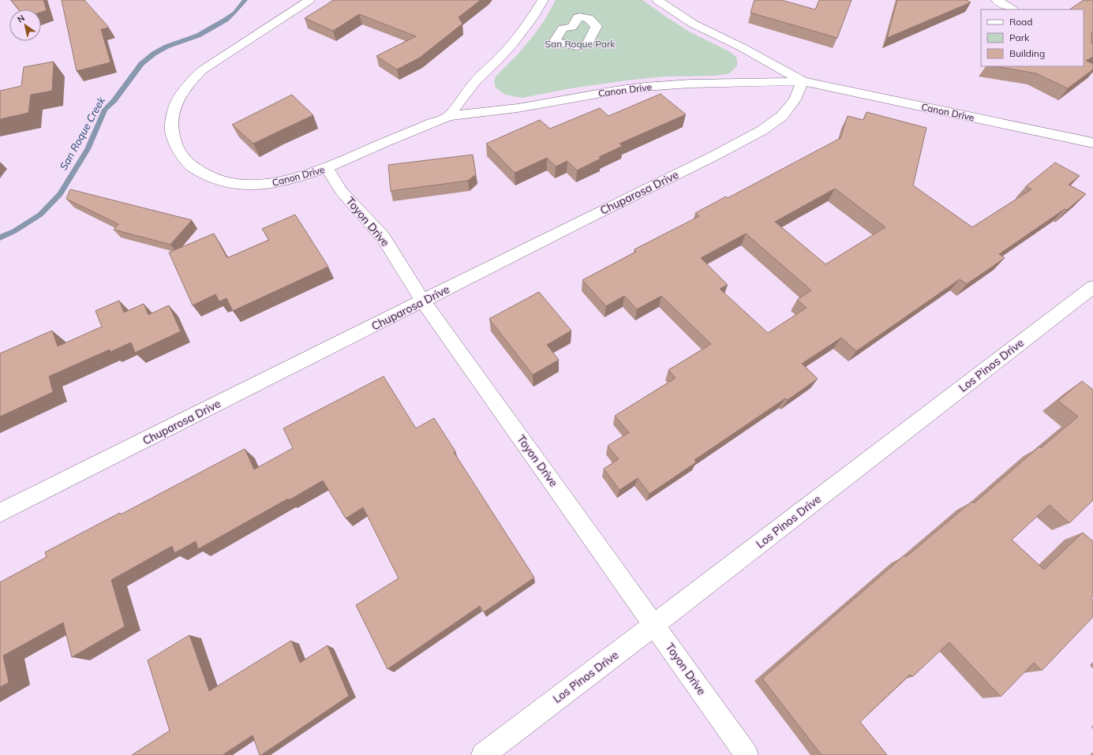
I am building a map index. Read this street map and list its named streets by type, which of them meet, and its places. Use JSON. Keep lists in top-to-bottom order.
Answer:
{
  "streets": {
    "street": [
      "Canon Drive",
      "Chuparosa Drive",
      "Toyon Drive",
      "Los Pinos Drive"
    ]
  },
  "crossings": [
    ["Canon Drive", "Chuparosa Drive"],
    ["Canon Drive", "Toyon Drive"],
    ["Chuparosa Drive", "Toyon Drive"],
    ["Toyon Drive", "Los Pinos Drive"]
  ],
  "water": ["San Roque Creek"],
  "parks": ["San Roque Park"],
  "legend": ["Road", "Park", "Building"],
  "north": "top left"
}
